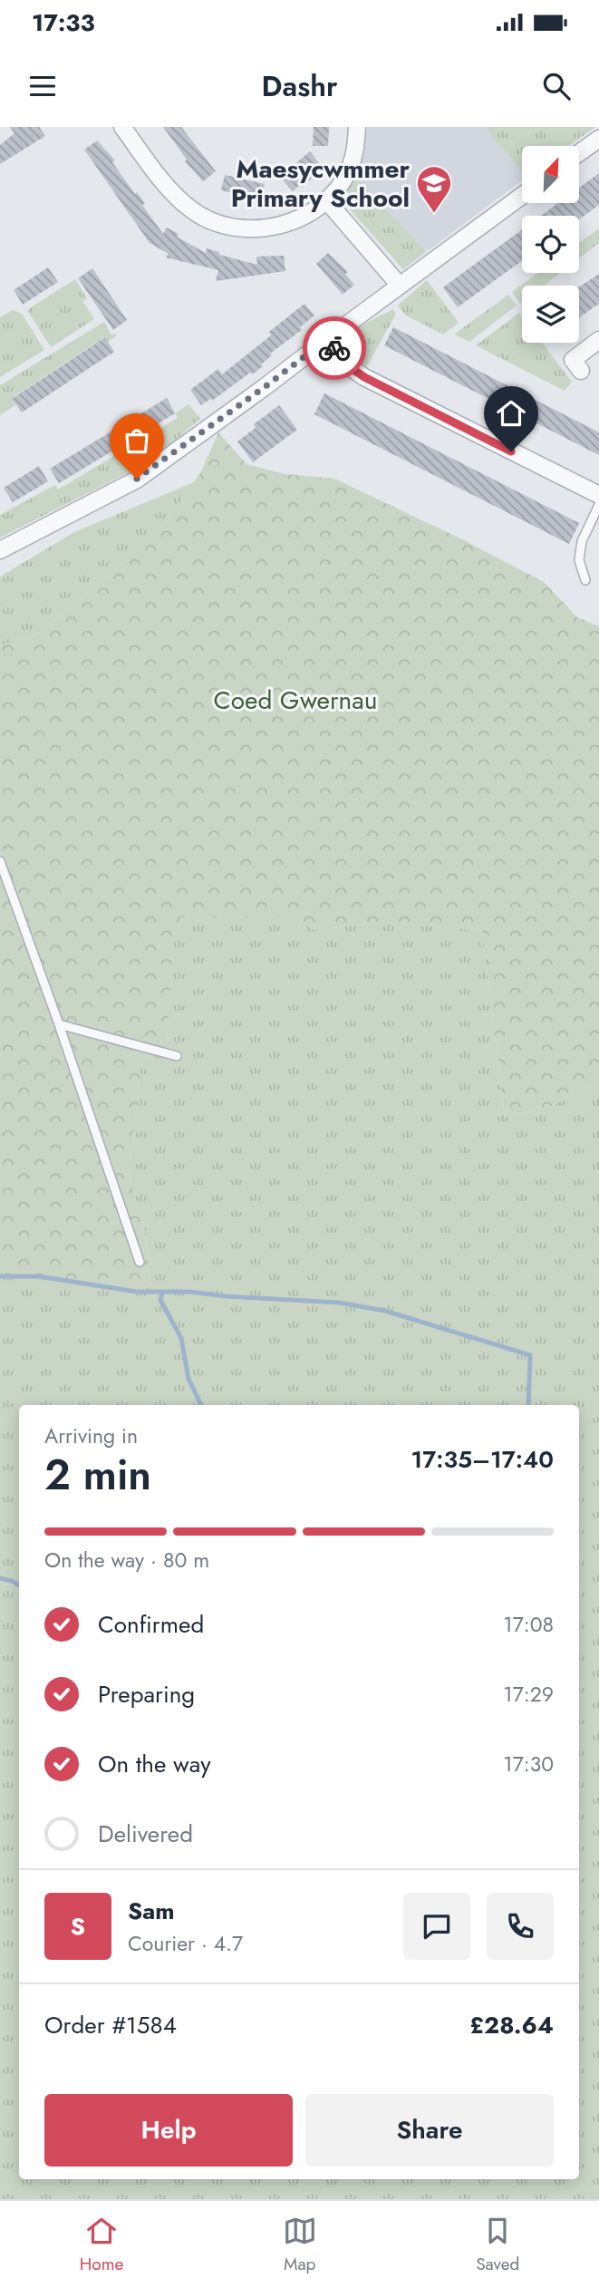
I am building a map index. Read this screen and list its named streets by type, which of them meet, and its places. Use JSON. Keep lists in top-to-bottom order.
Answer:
{
  "parks": ["Coed Gwernau"],
  "places": {
    "school or university": ["Maesycwmmer Primary School"]
  },
  "north": "top right",
  "page": {
    "status": "17:33",
    "header": "Dashr",
    "heading": ["2 min", "Arriving in", "17:35–17:40"],
    "panel": [
      "Sam",
      "Courier · 4.7",
      "Order #1584",
      "£28.64"
    ],
    "bar": "On the way · 80 m",
    "list": [
      ["Confirmed", "17:08"],
      ["Preparing", "17:29"],
      ["On the way", "17:30"],
      "Delivered"
    ],
    "round": "S",
    "buttons": ["Help", "Share"],
    "tabs": ["Home", "Map", "Saved"]
  }
}
